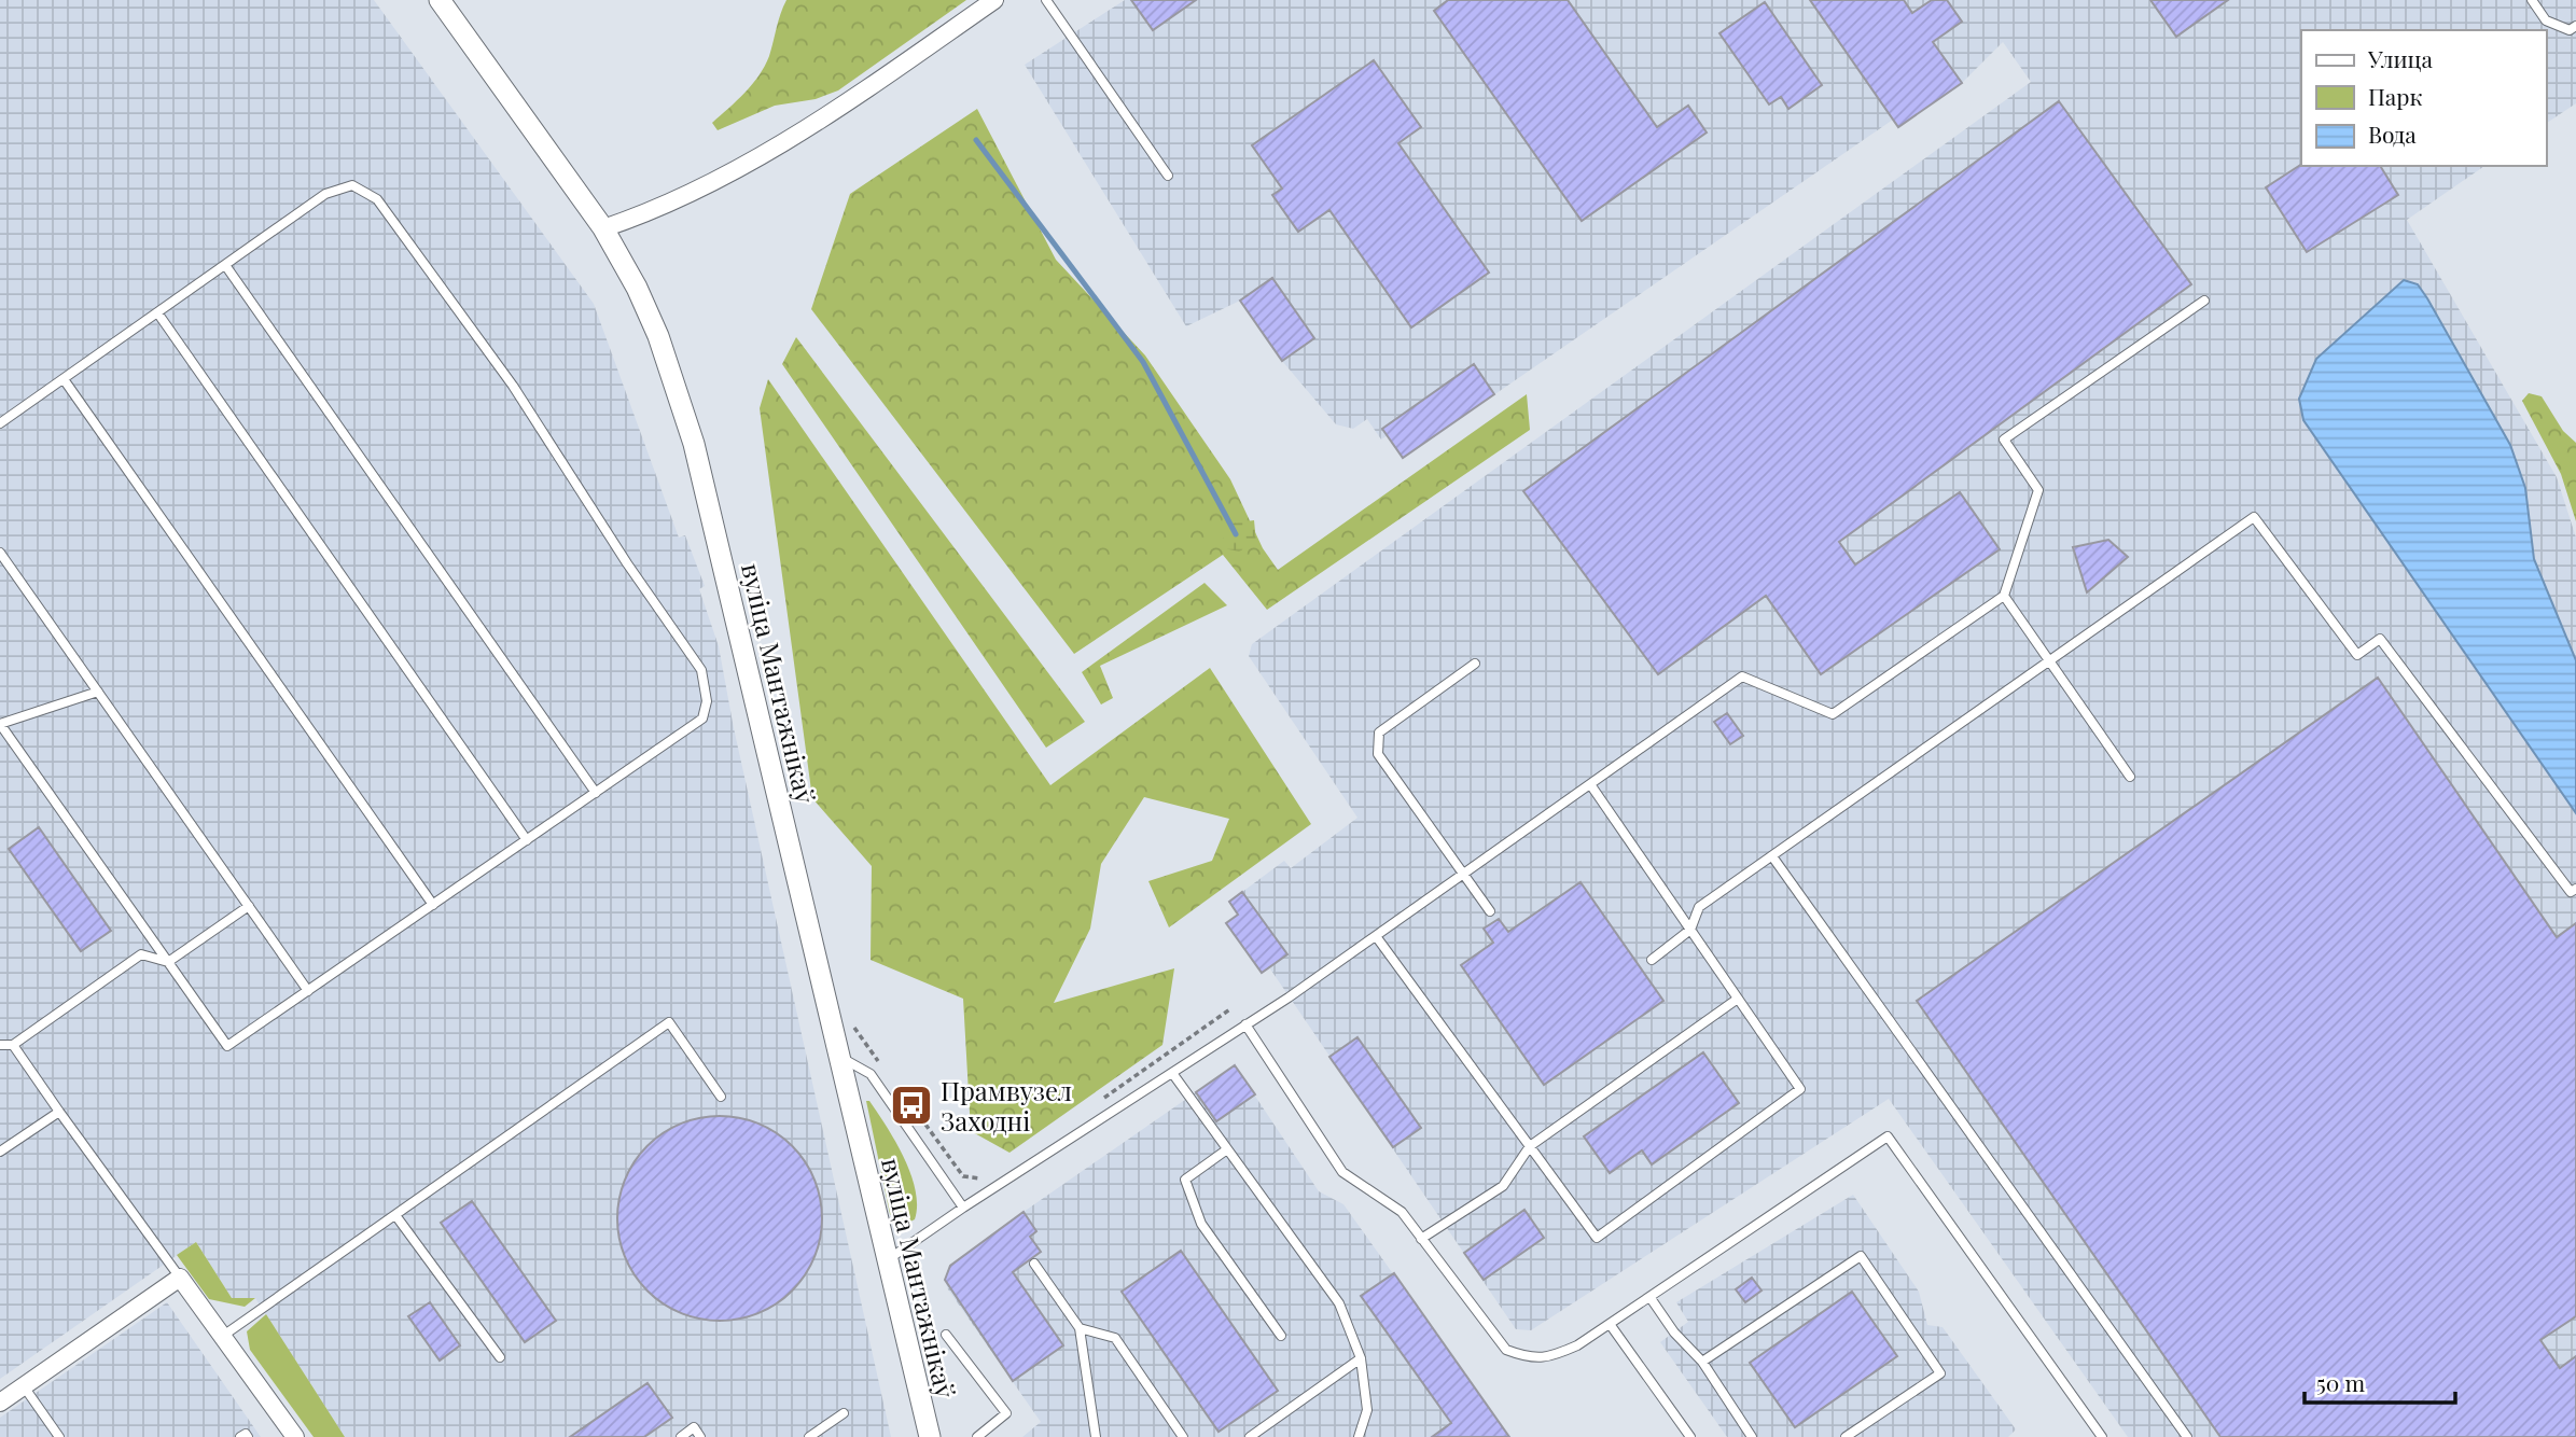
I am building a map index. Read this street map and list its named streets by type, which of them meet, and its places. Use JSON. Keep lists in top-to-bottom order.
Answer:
{
  "streets": {
    "street": ["вуліца Мантажнікаў"]
  },
  "places": {
    "bus stop": ["Прамвузел Заходні"]
  },
  "legend": ["Улица", "Парк", "Вода"],
  "scale_bar": "50 m"
}
